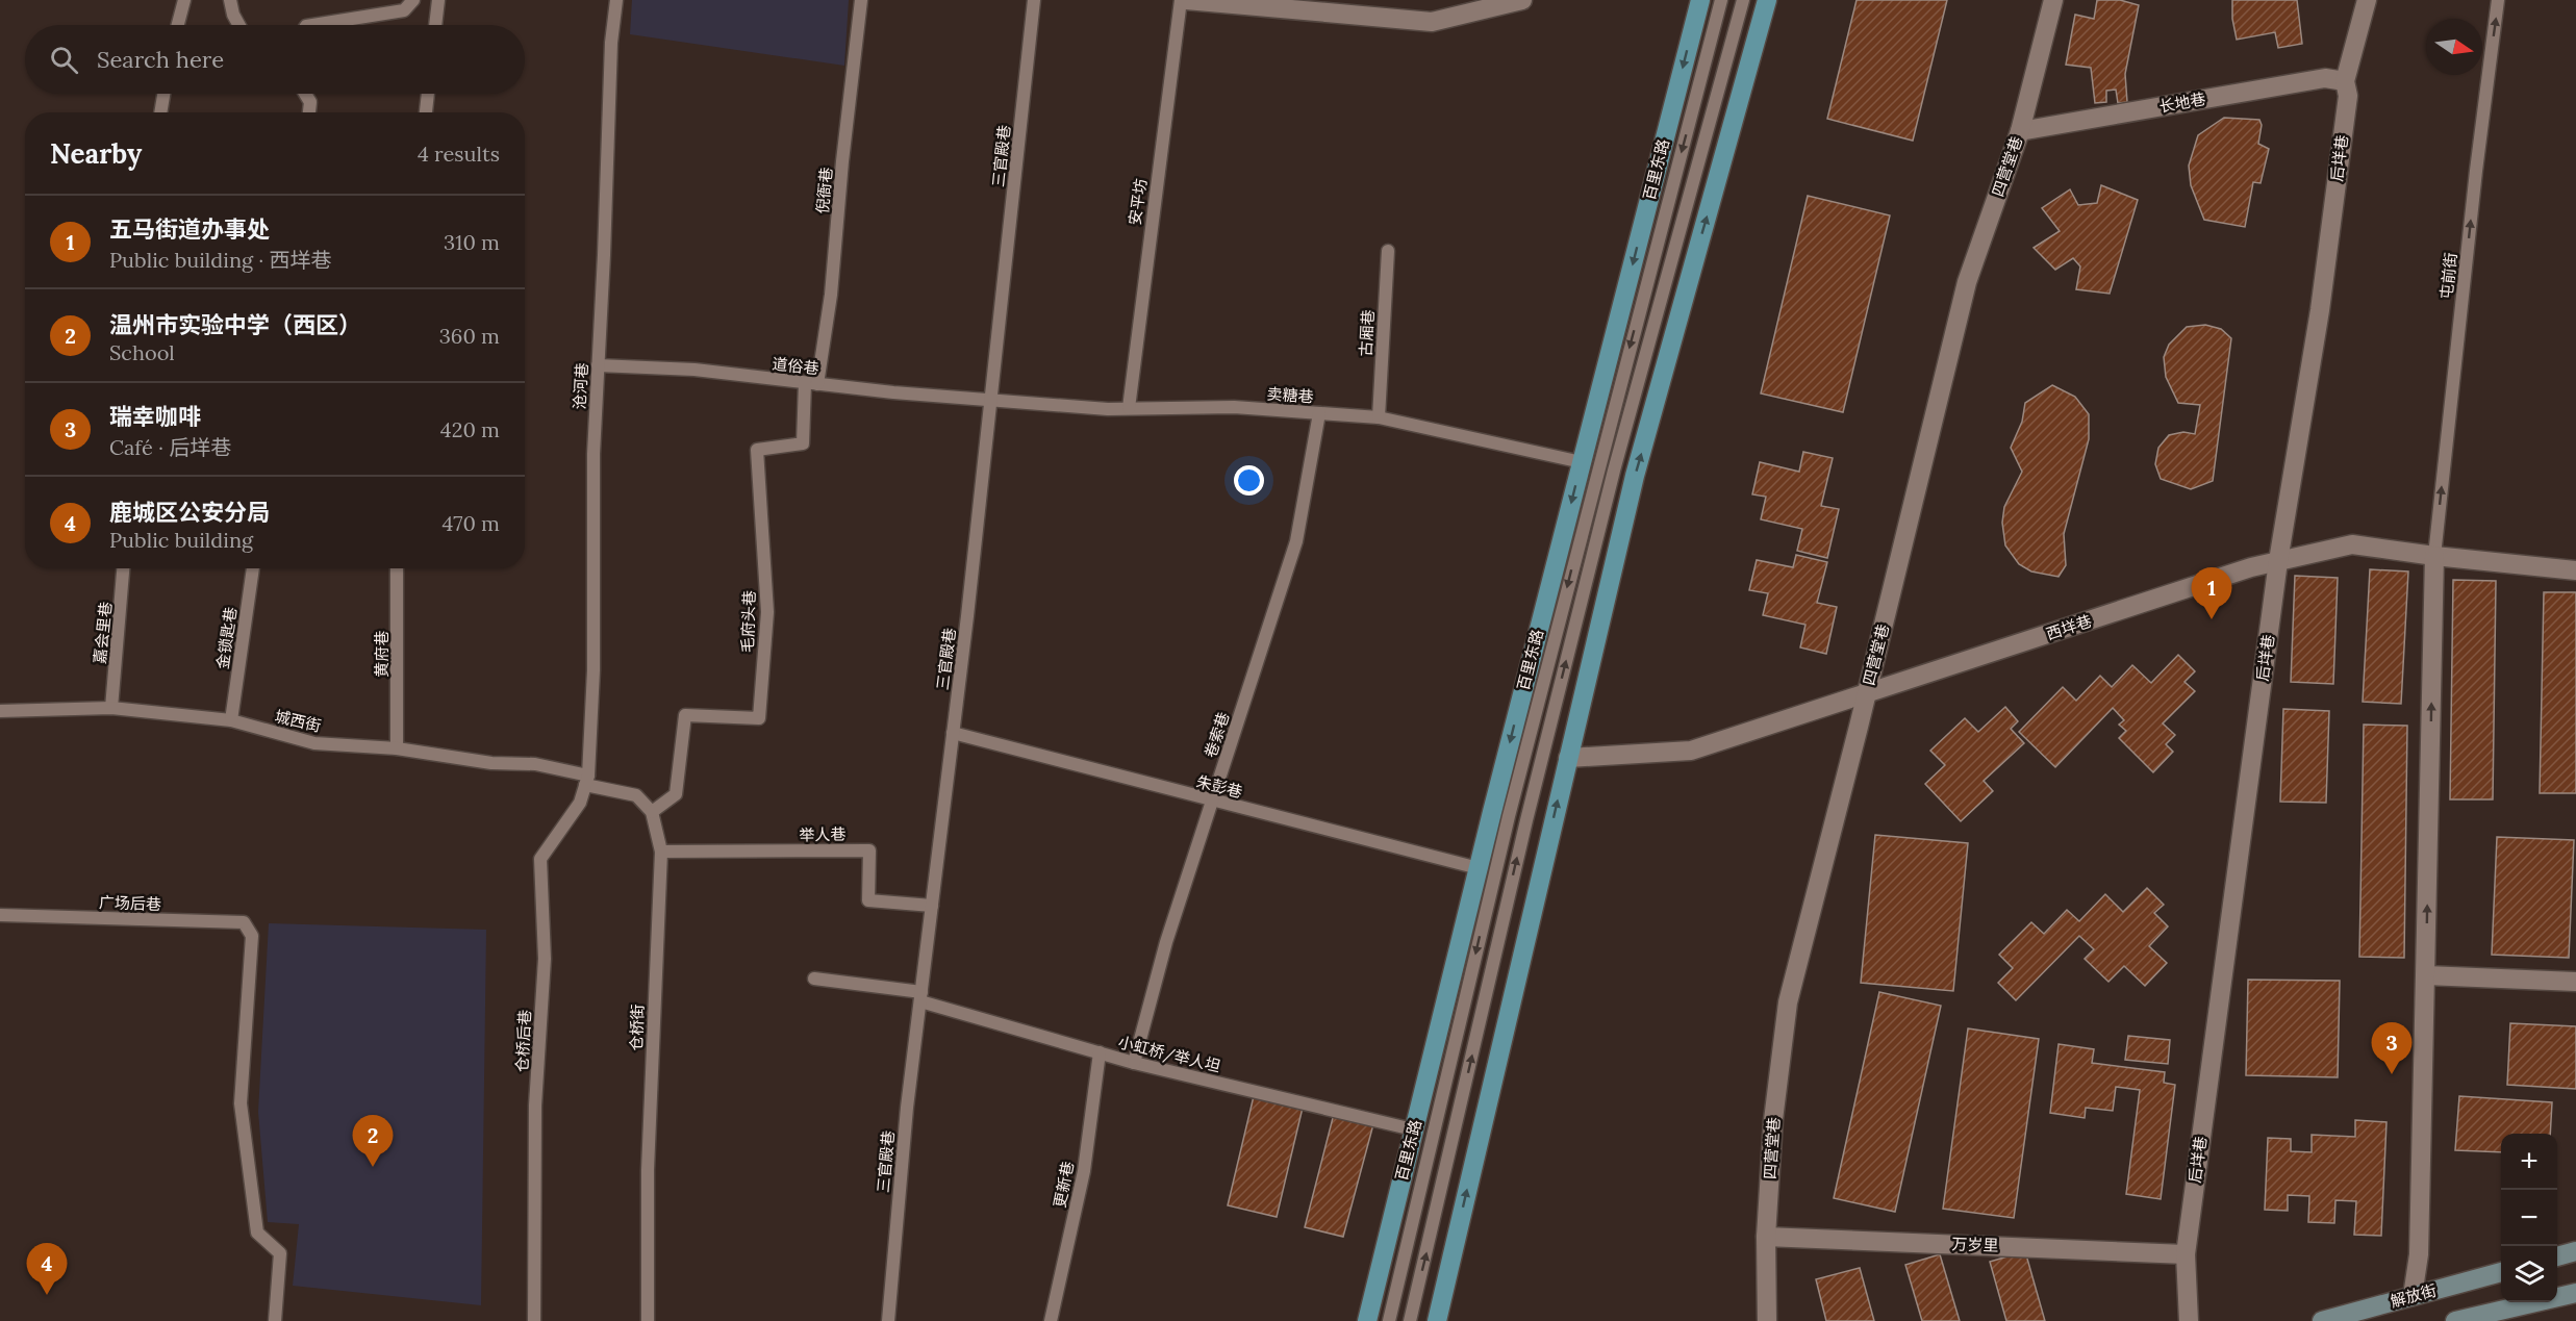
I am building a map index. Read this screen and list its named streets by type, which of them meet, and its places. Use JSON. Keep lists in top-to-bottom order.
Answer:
{
  "streets": {
    "main road": ["百里东路", "解放街"],
    "street": [
      "长地巷",
      "后垟巷",
      "四营堂巷",
      "西垟巷",
      "万岁里"
    ],
    "lane": [
      "三官殿巷",
      "倪衙巷",
      "安平坊",
      "屯前街",
      "古厢巷",
      "道俗巷",
      "沧河巷",
      "卖糖巷",
      "毛府头巷",
      "嘉会里巷",
      "金锁匙巷",
      "黄府巷",
      "城西街",
      "卷索巷",
      "朱彭巷",
      "举人巷",
      "广场后巷",
      "仓桥街",
      "仓桥后巷",
      "小虹桥/举人坦",
      "更新巷"
    ]
  },
  "crossings": [
    ["长地巷", "后垟巷"],
    ["长地巷", "四营堂巷"],
    ["三官殿巷", "道俗巷"],
    ["三官殿巷", "卖糖巷"],
    ["三官殿巷", "朱彭巷"],
    ["三官殿巷", "举人巷"],
    ["三官殿巷", "小虹桥/举人坦"],
    ["后垟巷", "西垟巷"],
    ["后垟巷", "万岁里"],
    ["四营堂巷", "西垟巷"],
    ["四营堂巷", "万岁里"],
    ["百里东路", "卖糖巷"],
    ["百里东路", "朱彭巷"],
    ["百里东路", "小虹桥/举人坦"],
    ["倪衙巷", "道俗巷"],
    ["倪衙巷", "毛府头巷"],
    ["安平坊", "卖糖巷"],
    ["屯前街", "西垟巷"],
    ["古厢巷", "卖糖巷"],
    ["道俗巷", "沧河巷"],
    ["道俗巷", "卖糖巷"],
    ["道俗巷", "毛府头巷"],
    ["沧河巷", "城西街"],
    ["沧河巷", "仓桥后巷"],
    ["卖糖巷", "卷索巷"],
    ["毛府头巷", "仓桥街"],
    ["嘉会里巷", "城西街"],
    ["金锁匙巷", "城西街"],
    ["黄府巷", "城西街"],
    ["城西街", "仓桥后巷"],
    ["卷索巷", "朱彭巷"],
    ["卷索巷", "小虹桥/举人坦"],
    ["举人巷", "仓桥街"],
    ["小虹桥/举人坦", "更新巷"]
  ],
  "one_way": ["屯前街"],
  "north": "right",
  "page": {
    "search": "Search here",
    "heading": ["Nearby", "4 results"],
    "list": [
      {
        "mark": "1",
        "name": "五马街道办事处",
        "note": "Public building · 西垟巷",
        "value": "310 m"
      },
      {
        "mark": "2",
        "name": "温州市实验中学（西区）",
        "note": "School",
        "value": "360 m"
      },
      {
        "mark": "3",
        "name": "瑞幸咖啡",
        "note": "Café · 后垟巷",
        "value": "420 m"
      },
      {
        "mark": "4",
        "name": "鹿城区公安分局",
        "note": "Public building",
        "value": "470 m"
      }
    ],
    "pins": [
      "1",
      "3",
      "2",
      "4"
    ],
    "map_buttons": ["+", "−"]
  }
}
